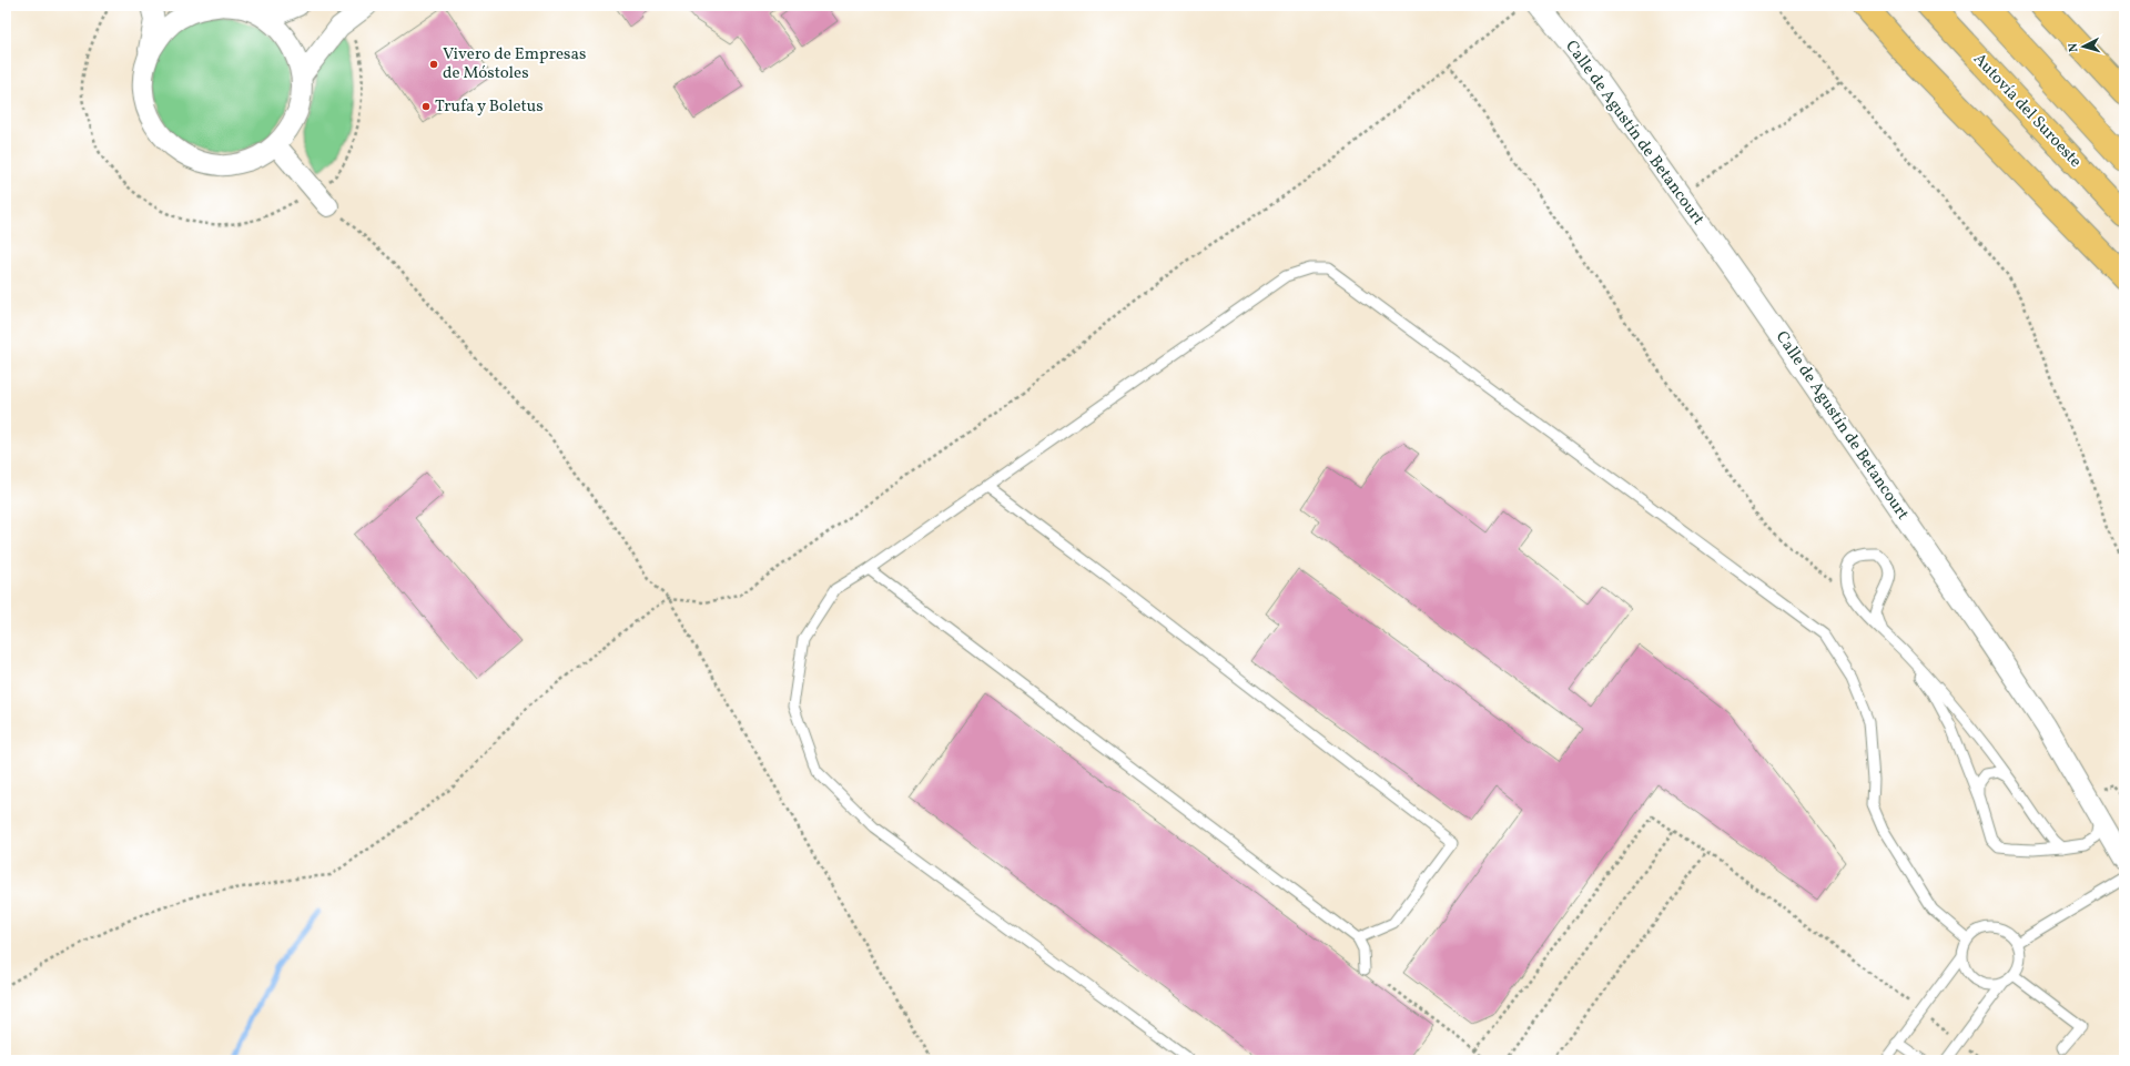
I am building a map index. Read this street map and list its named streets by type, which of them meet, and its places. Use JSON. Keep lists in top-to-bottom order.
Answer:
{
  "streets": {
    "highway": ["Autovía del Suroeste"],
    "street": ["Calle de Agustín de Betancourt"]
  },
  "places": ["Vivero de Empresas de Móstoles", "Trufa y Boletus"],
  "north": "left"
}
